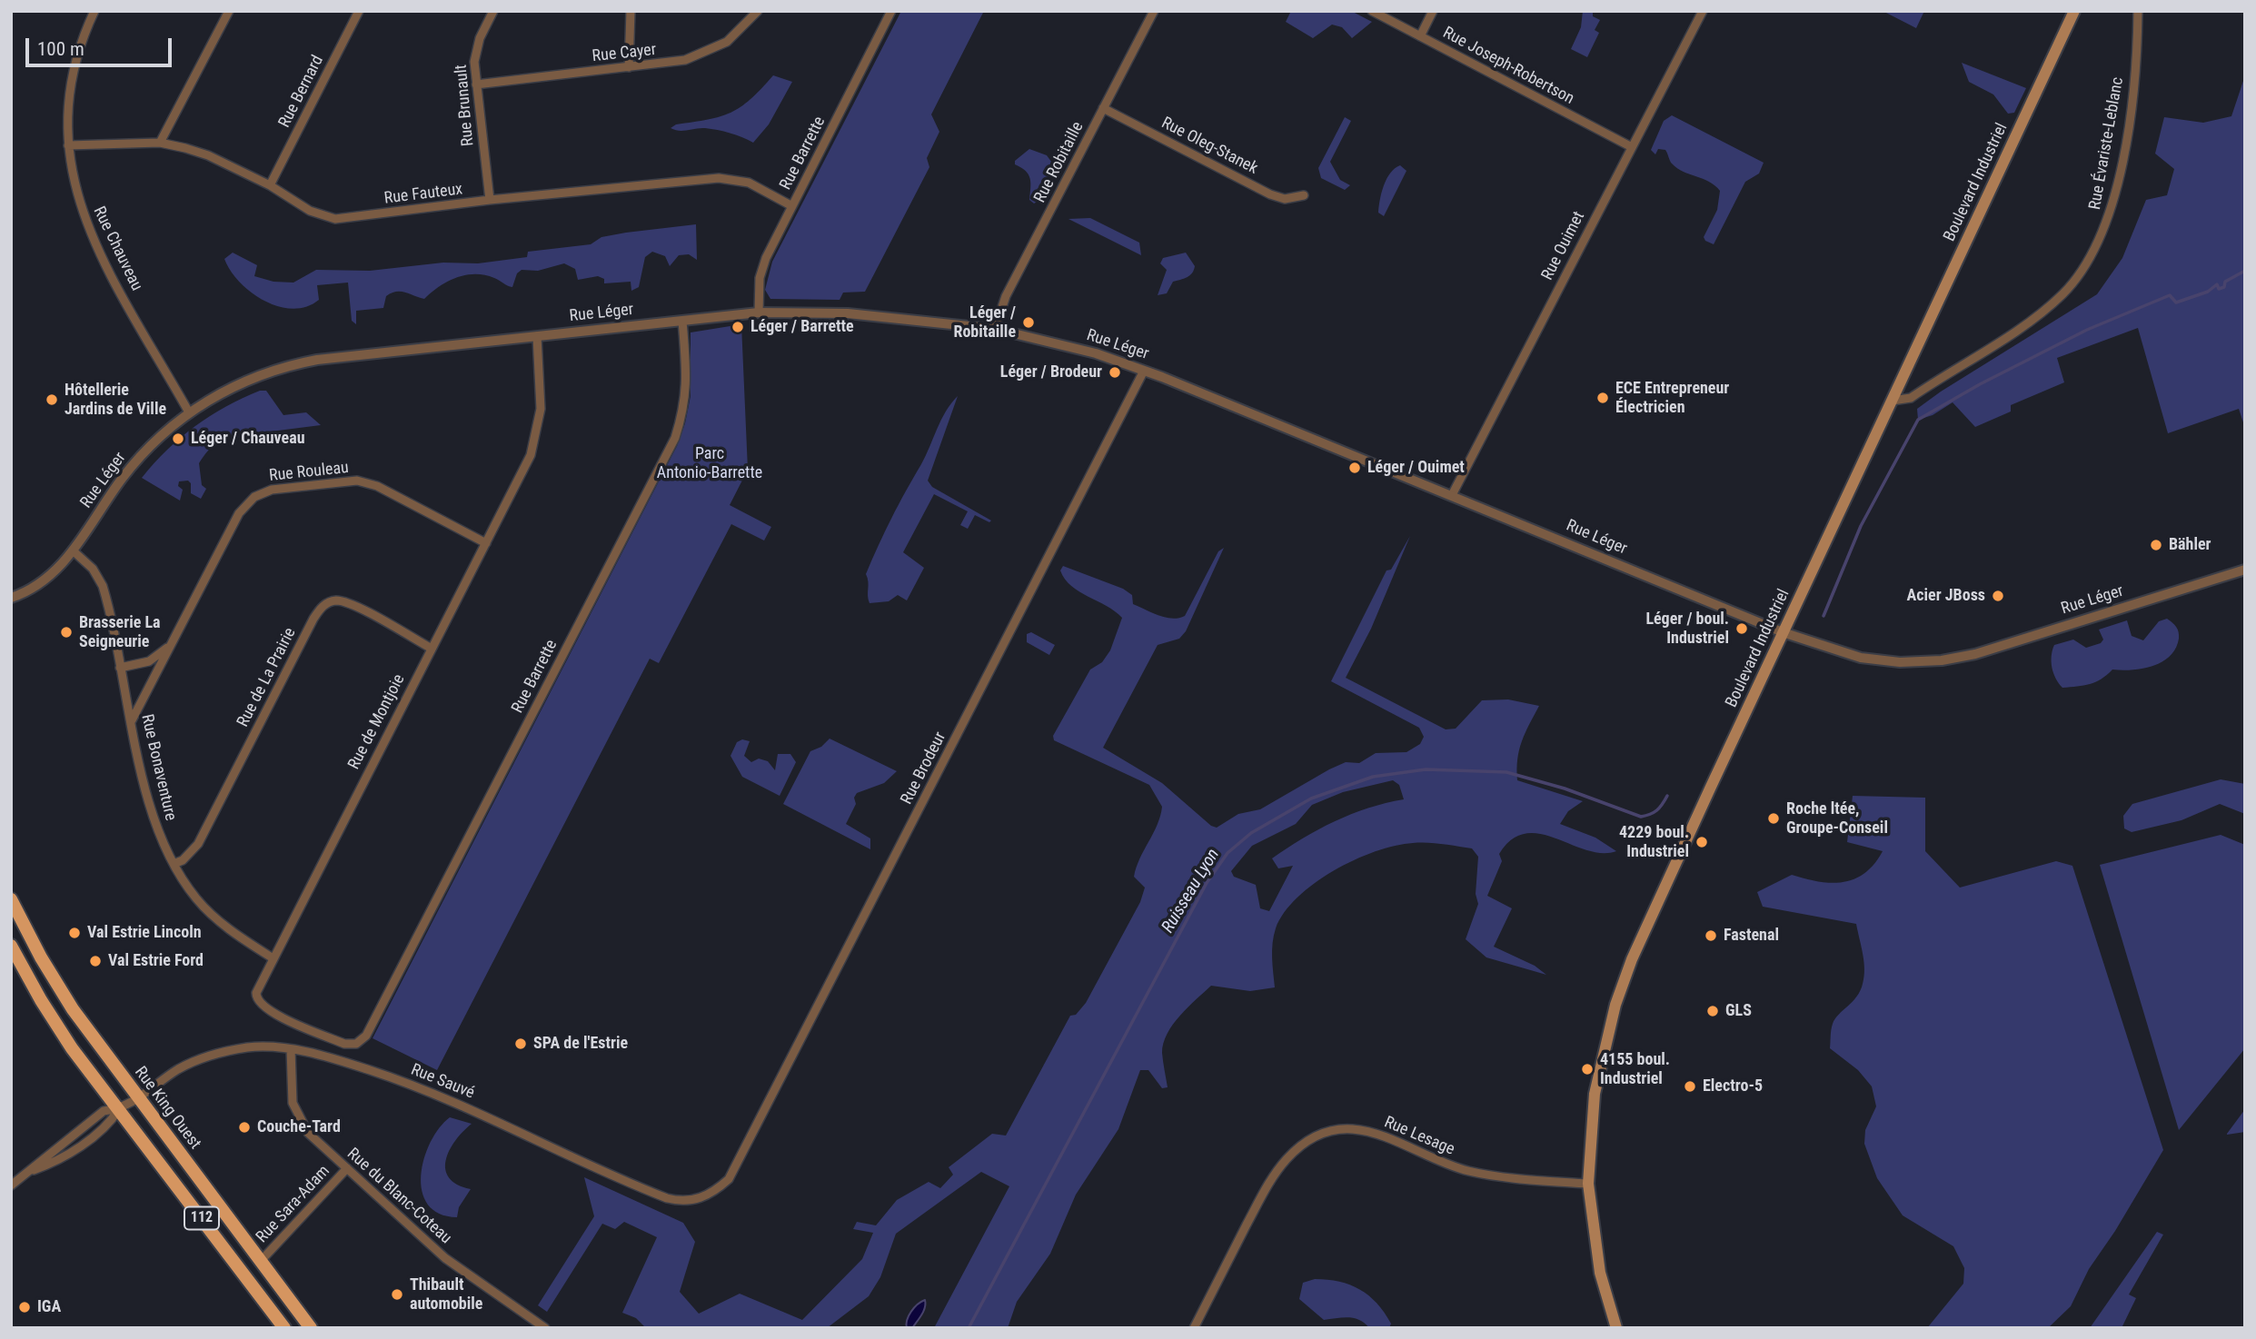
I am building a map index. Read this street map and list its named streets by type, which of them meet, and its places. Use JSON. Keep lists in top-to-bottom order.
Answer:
{
  "streets": {
    "main road": ["Boulevard Industriel", "Rue King Ouest", "112"],
    "street": [
      "Rue Cayer",
      "Rue Joseph-Robertson",
      "Rue Bernard",
      "Rue Brunault",
      "Rue Évariste-Leblanc",
      "Rue Oleg-Stanek",
      "Rue Barrette",
      "Rue Robitaille",
      "Rue Fauteux",
      "Rue Ouimet",
      "Rue Chauveau",
      "Rue Léger",
      "Rue Rouleau",
      "Rue de La Prairie",
      "Rue de Montjoie",
      "Rue Bonaventure",
      "Rue Brodeur",
      "Rue Sauvé",
      "Rue Lesage",
      "Rue du Blanc-Coteau",
      "Rue Sara-Adam"
    ]
  },
  "crossings": [
    ["Rue Cayer", "Rue Brunault"],
    ["Rue Joseph-Robertson", "Rue Ouimet"],
    ["Rue Bernard", "Rue Fauteux"],
    ["Rue Brunault", "Rue Fauteux"],
    ["Rue Évariste-Leblanc", "Boulevard Industriel"],
    ["Rue Oleg-Stanek", "Rue Robitaille"],
    ["Rue Barrette", "Rue Fauteux"],
    ["Rue Barrette", "Rue Léger"],
    ["Rue Barrette", "Rue de Montjoie"],
    ["Rue Robitaille", "Rue Léger"],
    ["Boulevard Industriel", "Rue Léger"],
    ["Boulevard Industriel", "Rue Lesage"],
    ["Rue Fauteux", "Rue Chauveau"],
    ["Rue Ouimet", "Rue Léger"],
    ["Rue Chauveau", "Rue Léger"],
    ["Rue Léger", "Rue de Montjoie"],
    ["Rue Léger", "Rue Bonaventure"],
    ["Rue Léger", "Rue Brodeur"],
    ["Rue Rouleau", "Rue de Montjoie"],
    ["Rue Rouleau", "Rue Bonaventure"],
    ["Rue de La Prairie", "Rue de Montjoie"],
    ["Rue de La Prairie", "Rue Bonaventure"],
    ["Rue de Montjoie", "Rue Bonaventure"],
    ["Rue Brodeur", "Rue Sauvé"],
    ["Rue Sauvé", "Rue King Ouest"],
    ["Rue Sauvé", "Rue du Blanc-Coteau"],
    ["Rue Sauvé", "112"],
    ["Rue King Ouest", "Rue Sara-Adam"],
    ["Rue du Blanc-Coteau", "Rue Sara-Adam"]
  ],
  "water": ["Ruisseau Lyon"],
  "parks": ["Parc Antonio-Barrette"],
  "places": [
    "Léger / Robitaille",
    "Léger / Barrette",
    "Léger / Brodeur",
    "ECE Entrepreneur Électricien",
    "Hôtellerie Jardins de Ville",
    "Léger / Chauveau",
    "Léger / Ouimet",
    "Bähler",
    "Acier JBoss",
    "Léger / boul. Industriel",
    "Brasserie La Seigneurie",
    "Roche ltée, Groupe-Conseil",
    "4229 boul. Industriel",
    "Val Estrie Lincoln",
    "Fastenal",
    "Val Estrie Ford",
    "GLS",
    "SPA de l'Estrie",
    "4155 boul. Industriel",
    "Electro-5",
    "Couche-Tard",
    "Thibault automobile",
    "IGA"
  ],
  "scale_bar": "100 m"
}
